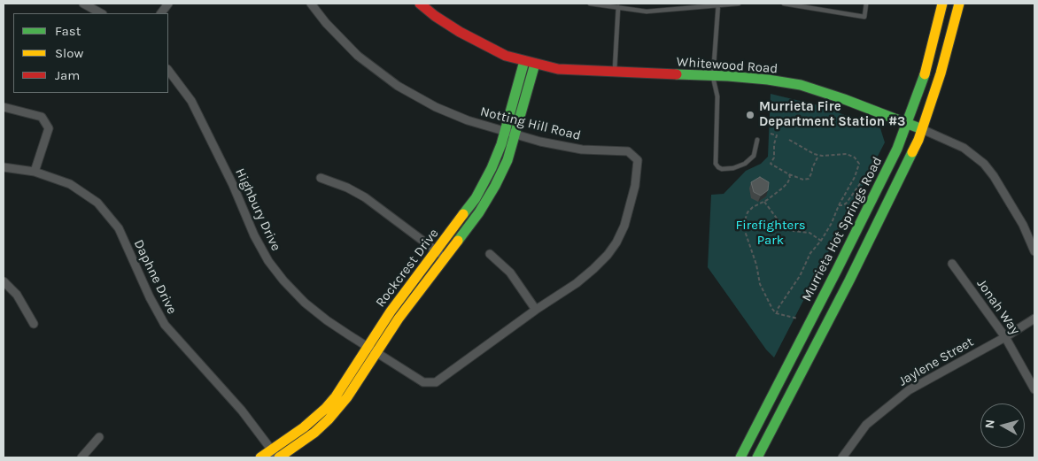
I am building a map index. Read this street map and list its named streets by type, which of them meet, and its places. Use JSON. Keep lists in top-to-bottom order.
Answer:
{
  "streets": {
    "main road": ["Whitewood Road", "Murrieta Hot Springs Road", "Rockcrest Drive"],
    "street": [
      "Notting Hill Road",
      "Highbury Drive",
      "Daphne Drive",
      "Jonah Way",
      "Jaylene Street"
    ]
  },
  "crossings": [
    ["Whitewood Road", "Murrieta Hot Springs Road"],
    ["Whitewood Road", "Rockcrest Drive"],
    ["Notting Hill Road", "Highbury Drive"],
    ["Notting Hill Road", "Rockcrest Drive"],
    ["Highbury Drive", "Rockcrest Drive"],
    ["Rockcrest Drive", "Daphne Drive"],
    ["Jonah Way", "Jaylene Street"]
  ],
  "parks": ["Firefighters Park"],
  "places": ["Murrieta Fire Department Station #3"],
  "legend": ["Fast", "Slow", "Jam"],
  "north": "left"
}
